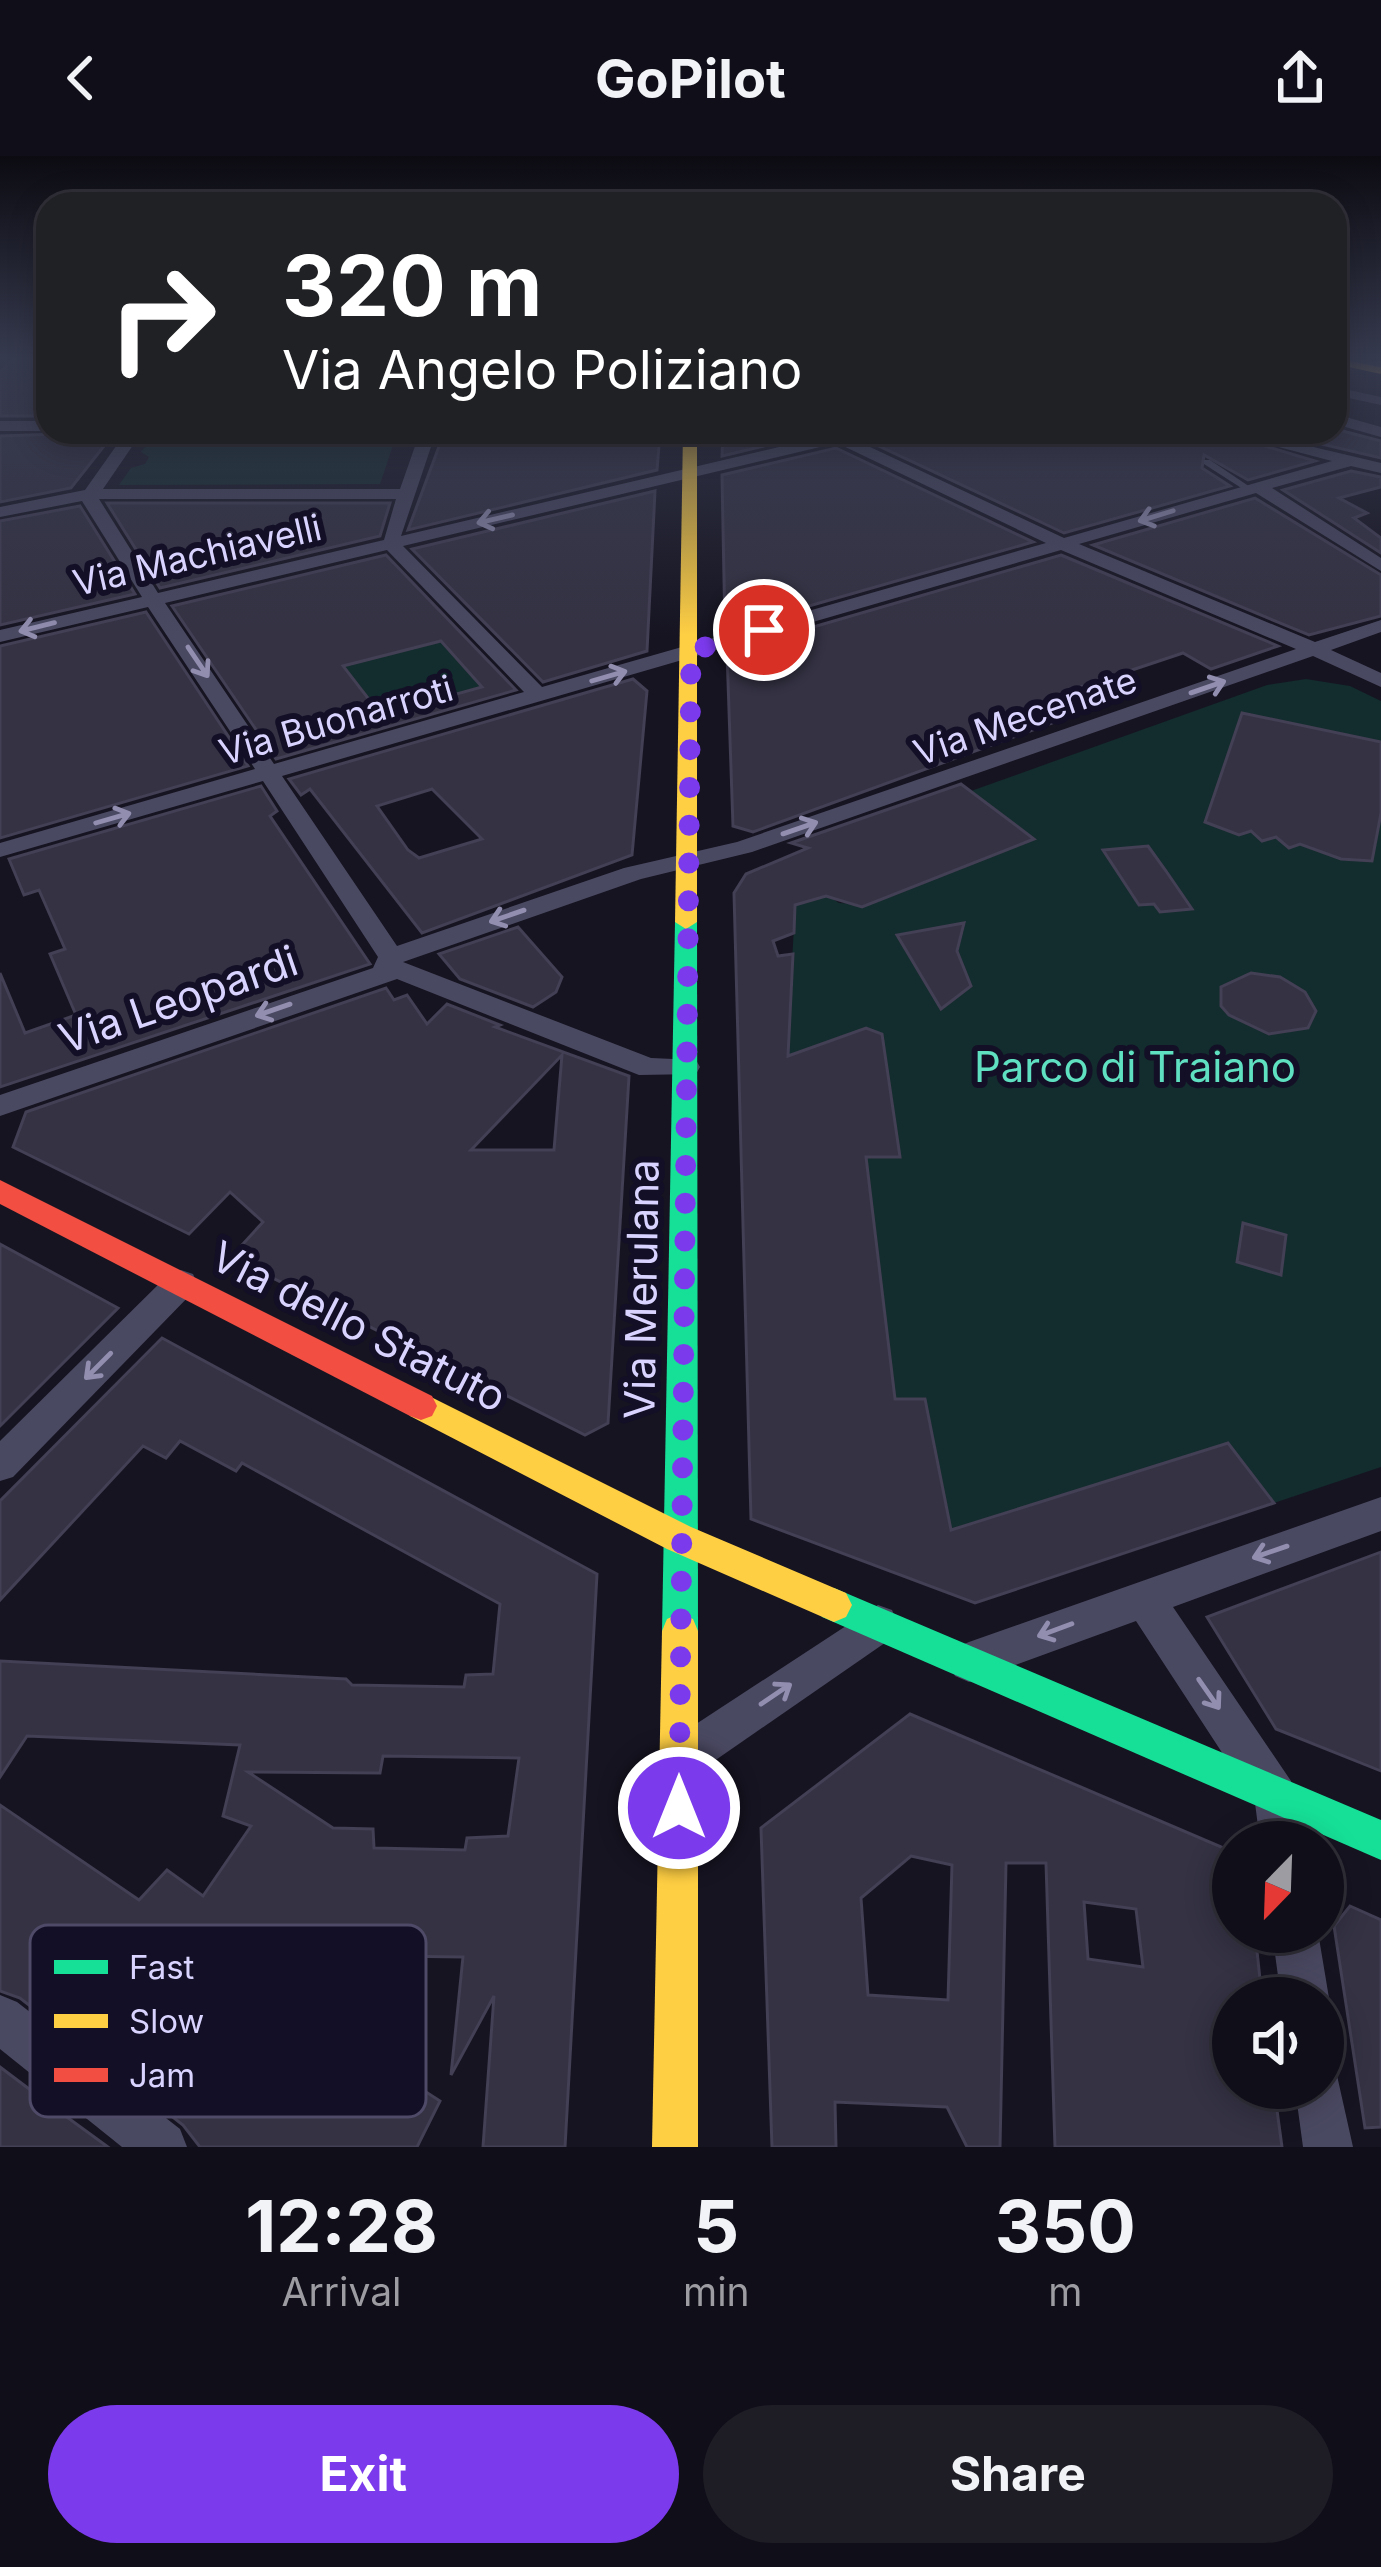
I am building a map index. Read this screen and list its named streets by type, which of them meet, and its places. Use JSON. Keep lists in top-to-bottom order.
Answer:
{
  "streets": {
    "main road": ["Via Merulana", "Via dello Statuto"],
    "street": [
      "Via Machiavelli",
      "Via Mecenate",
      "Via Buonarroti",
      "Via Leopardi"
    ]
  },
  "crossings": [
    ["Via Machiavelli", "Via Merulana"],
    ["Via Mecenate", "Via Leopardi"],
    ["Via Mecenate", "Via Merulana"],
    ["Via Buonarroti", "Via Merulana"],
    ["Via Merulana", "Via dello Statuto"]
  ],
  "one_way": ["Via Leopardi"],
  "parks": ["Parco di Traiano"],
  "legend": ["Fast", "Slow", "Jam"],
  "north": "bottom left",
  "page": {
    "header": "GoPilot",
    "turn": ["320 m", "Via Angelo Poliziano"],
    "eta": [
      "12:28",
      "Arrival",
      "5",
      "min",
      "350",
      "m"
    ],
    "buttons": ["Exit", "Share"]
  }
}
